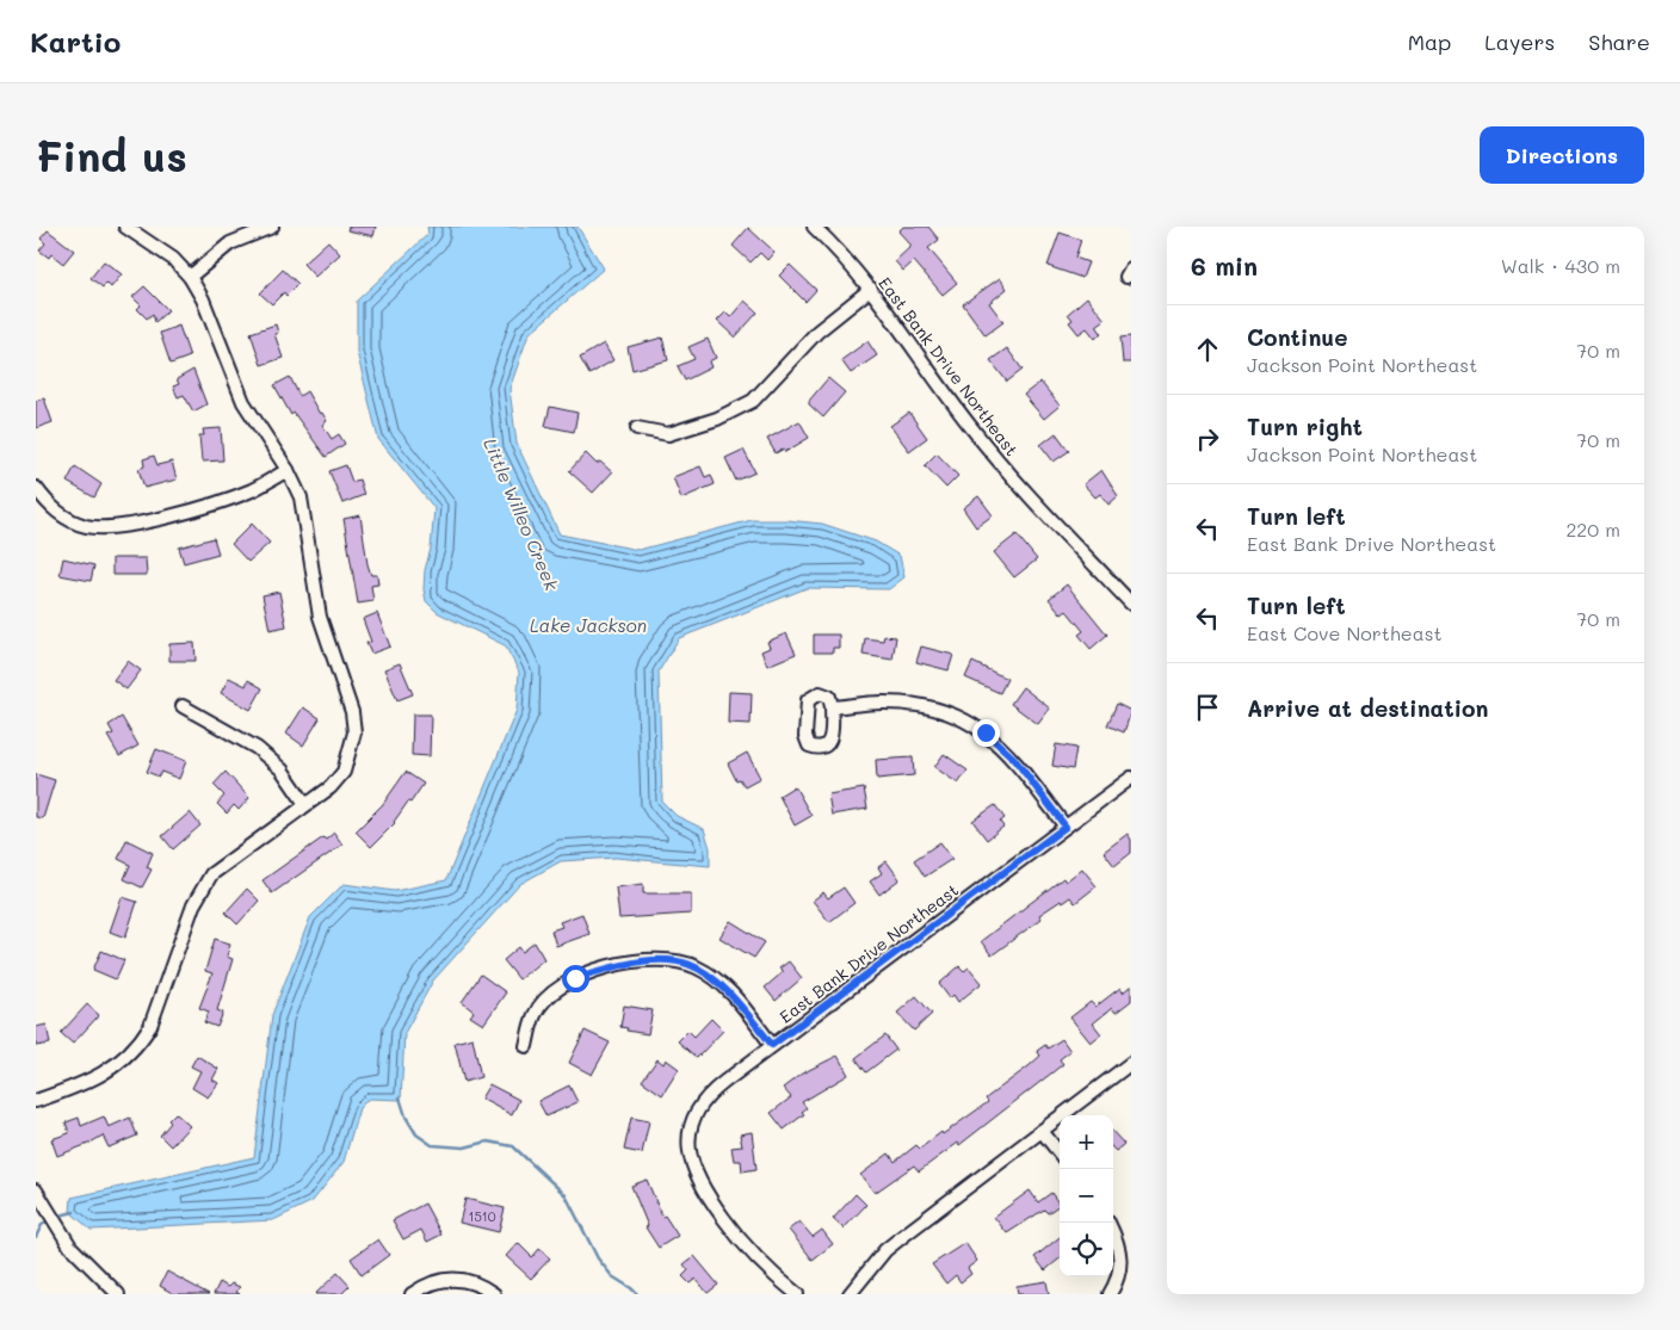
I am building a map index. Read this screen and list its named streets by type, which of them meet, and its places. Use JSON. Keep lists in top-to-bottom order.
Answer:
{
  "streets": {
    "street": ["East Bank Drive Northeast"]
  },
  "water": ["Little Willeo Creek", "Lake Jackson"],
  "house_numbers": ["1510"],
  "page": {
    "header": "Kartio",
    "nav": ["Map", "Layers", "Share"],
    "buttons": "Directions",
    "title": "Find us",
    "heading": ["6 min", "Walk · 430 m"],
    "list": [
      ["Continue", "Jackson Point Northeast", "70 m"],
      ["Turn right", "Jackson Point Northeast", "70 m"],
      ["Turn left", "East Bank Drive Northeast", "220 m"],
      ["Turn left", "East Cove Northeast", "70 m"],
      "Arrive at destination"
    ],
    "map_buttons": ["+", "−"]
  }
}
